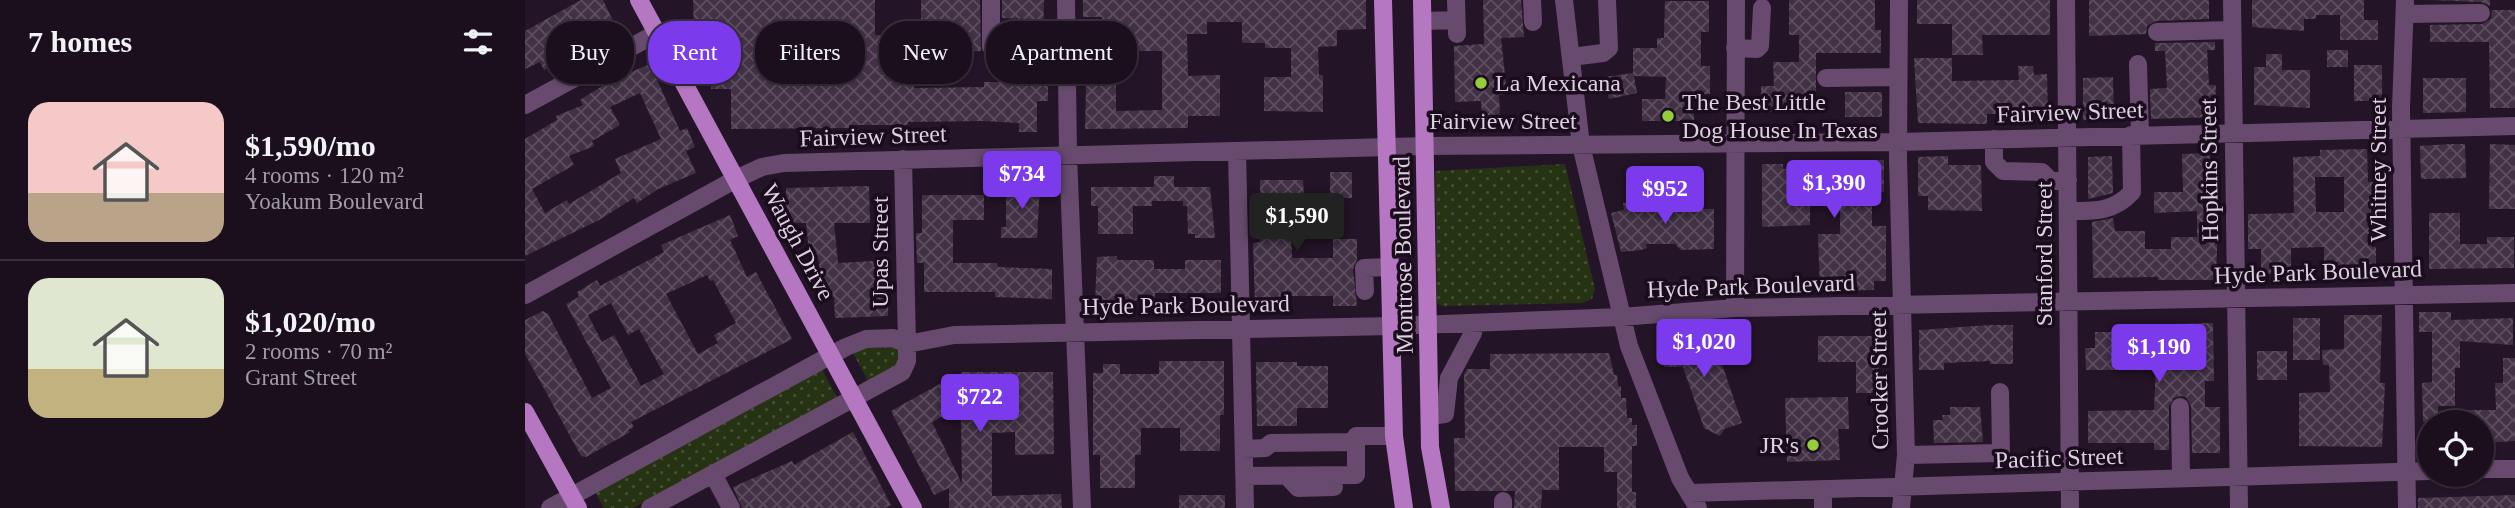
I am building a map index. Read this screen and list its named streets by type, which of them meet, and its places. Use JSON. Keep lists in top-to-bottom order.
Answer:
{
  "streets": {
    "main road": ["Waugh Drive", "Montrose Boulevard"],
    "street": [
      "Fairview Street",
      "Hopkins Street",
      "Whitney Street",
      "Upas Street",
      "Stanford Street",
      "Hyde Park Boulevard",
      "Crocker Street",
      "Pacific Street"
    ]
  },
  "crossings": [
    ["Fairview Street", "Hopkins Street"],
    ["Fairview Street", "Whitney Street"],
    ["Fairview Street", "Waugh Drive"],
    ["Fairview Street", "Upas Street"],
    ["Fairview Street", "Stanford Street"],
    ["Fairview Street", "Montrose Boulevard"],
    ["Fairview Street", "Crocker Street"],
    ["Hopkins Street", "Hyde Park Boulevard"],
    ["Hopkins Street", "Pacific Street"],
    ["Whitney Street", "Hyde Park Boulevard"],
    ["Whitney Street", "Pacific Street"],
    ["Waugh Drive", "Hyde Park Boulevard"],
    ["Upas Street", "Hyde Park Boulevard"],
    ["Stanford Street", "Hyde Park Boulevard"],
    ["Stanford Street", "Pacific Street"],
    ["Montrose Boulevard", "Hyde Park Boulevard"],
    ["Hyde Park Boulevard", "Crocker Street"],
    ["Crocker Street", "Pacific Street"]
  ],
  "places": ["La Mexicana", "The Best Little Dog House In Texas", "JR's"],
  "page": {
    "heading": "7 homes",
    "chip": [
      "Buy",
      "Rent",
      "Filters",
      "New",
      "Apartment"
    ],
    "list": [
      {
        "name": "$1,590/mo",
        "note": "4 rooms · 120 m² · Yoakum Boulevard"
      },
      {
        "name": "$1,020/mo",
        "note": "2 rooms · 70 m² · Grant Street"
      }
    ],
    "price": [
      "$734",
      "$1,390",
      "$952",
      "$1,590",
      "$1,020",
      "$1,190",
      "$722"
    ]
  }
}
